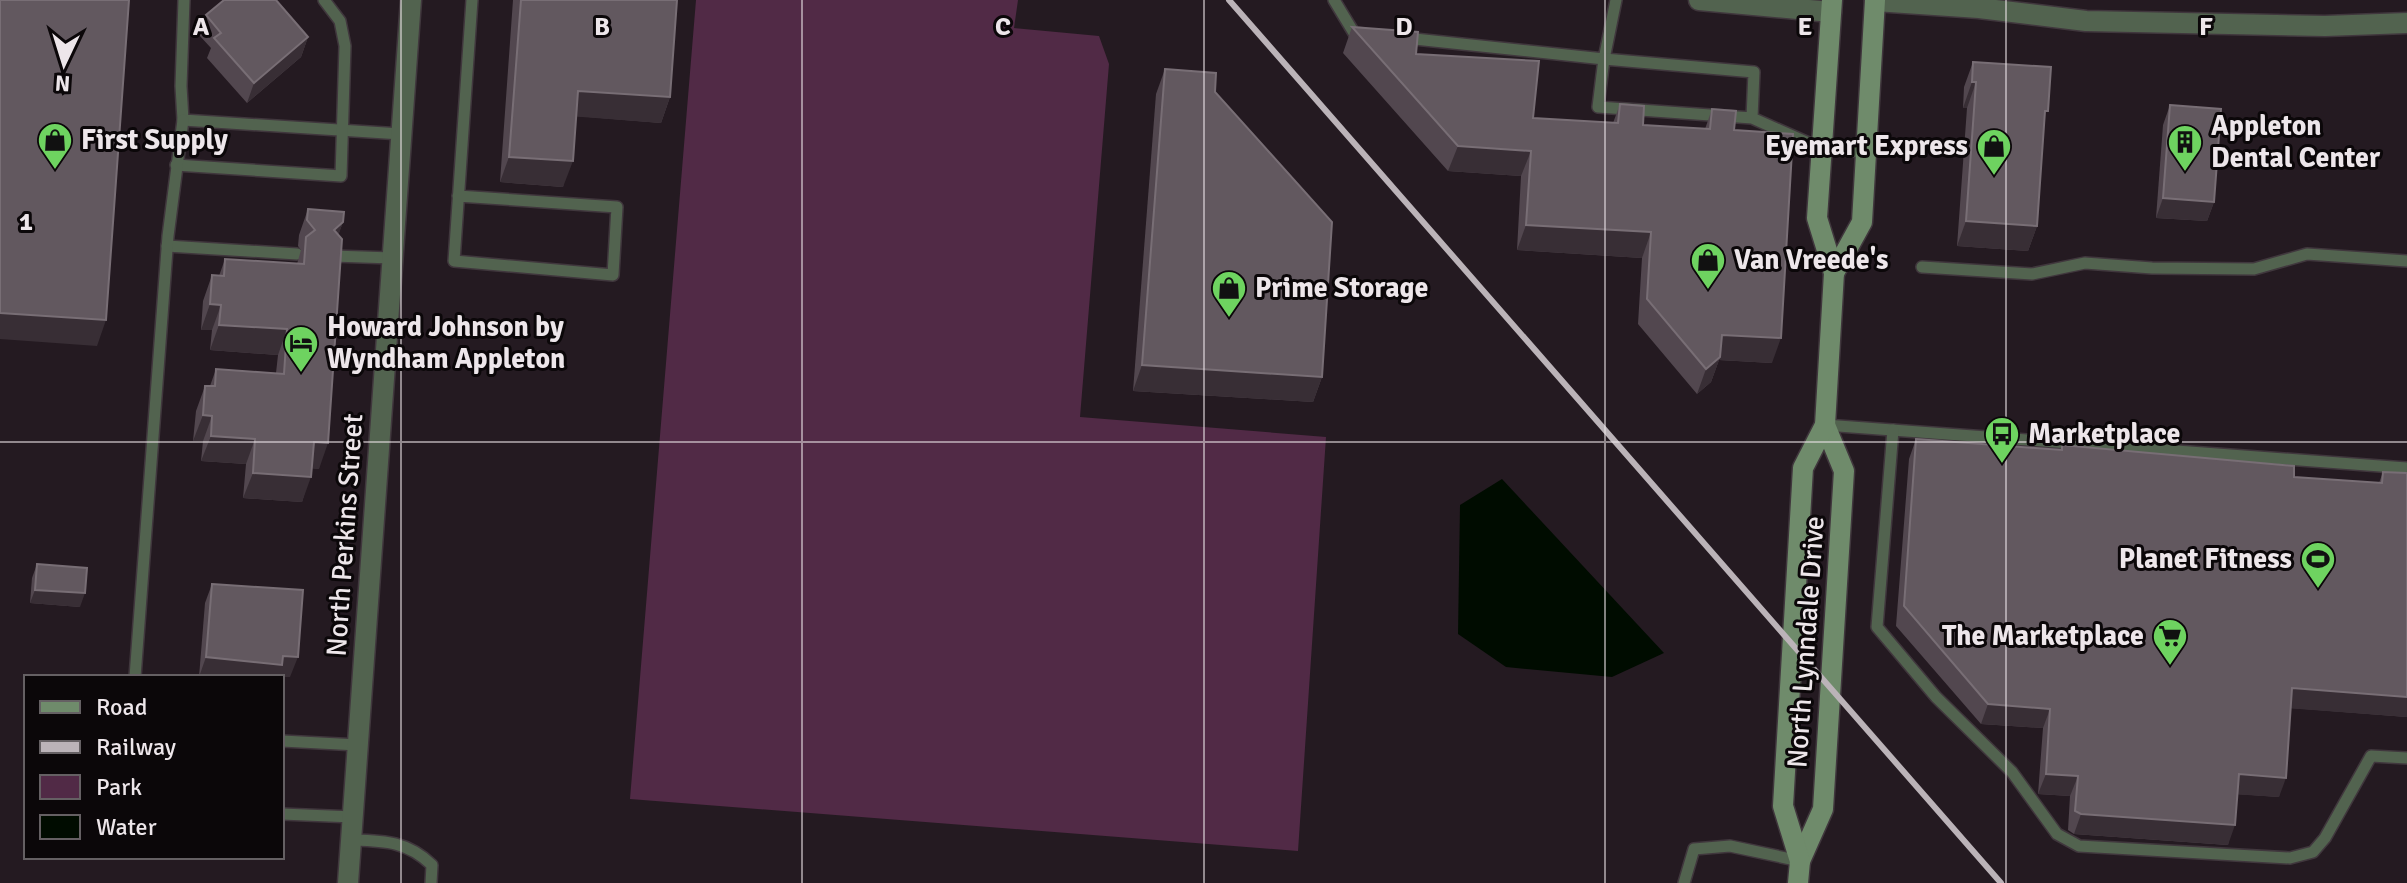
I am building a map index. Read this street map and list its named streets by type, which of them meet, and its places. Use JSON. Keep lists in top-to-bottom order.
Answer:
{
  "streets": {
    "main road": ["North Lynndale Drive"],
    "street": ["North Perkins Street"]
  },
  "places": {
    "shop": [
      "First Supply",
      "Eyemart Express",
      "Van Vreede's",
      "Prime Storage"
    ],
    "building": ["Appleton Dental Center"],
    "hotel": ["Howard Johnson by Wyndham Appleton"],
    "bus stop": ["Marketplace"],
    "sports": ["Planet Fitness"],
    "supermarket": ["The Marketplace"]
  },
  "legend": [
    "Road",
    "Railway",
    "Park",
    "Water"
  ],
  "north": "bottom",
  "grid": {
    "columns": [
      "A",
      "B",
      "C",
      "D",
      "E",
      "F"
    ],
    "rows": ["1"]
  }
}
